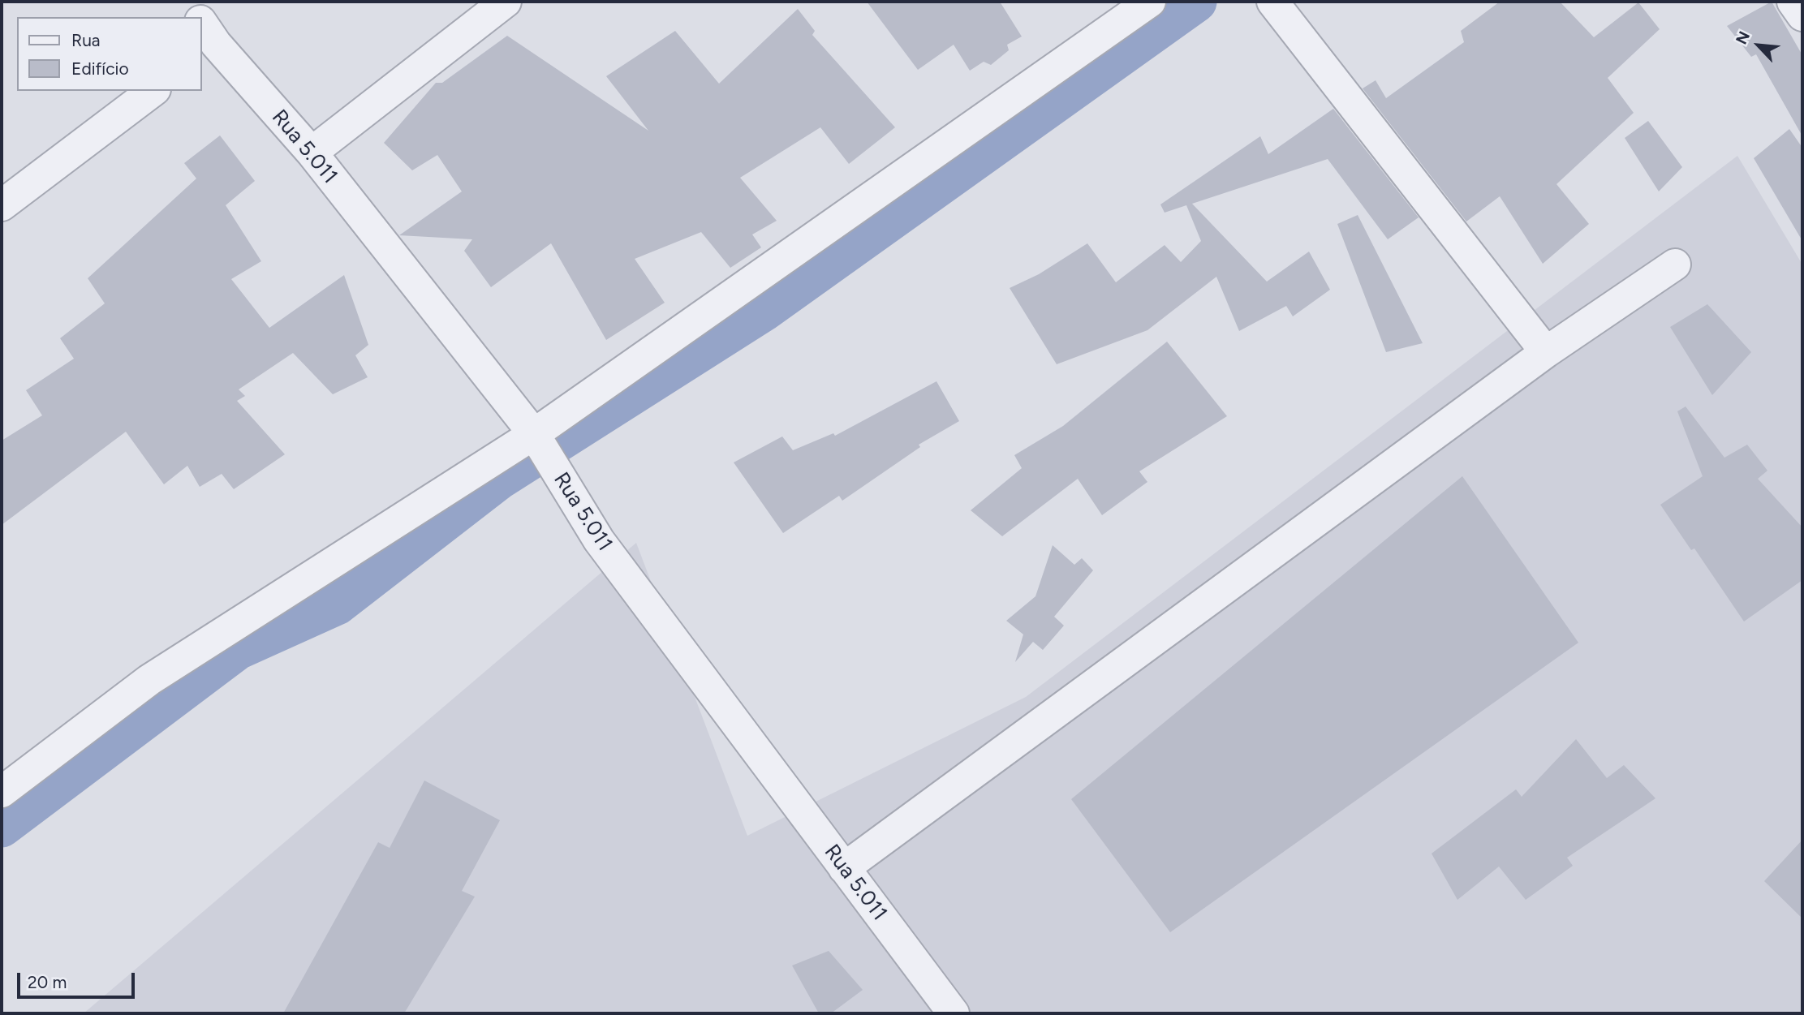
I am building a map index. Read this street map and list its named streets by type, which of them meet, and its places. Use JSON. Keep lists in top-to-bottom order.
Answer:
{
  "streets": {
    "street": ["Rua 5.011"]
  },
  "legend": ["Rua", "Edifício"],
  "scale_bar": "20 m",
  "north": "top left"
}
